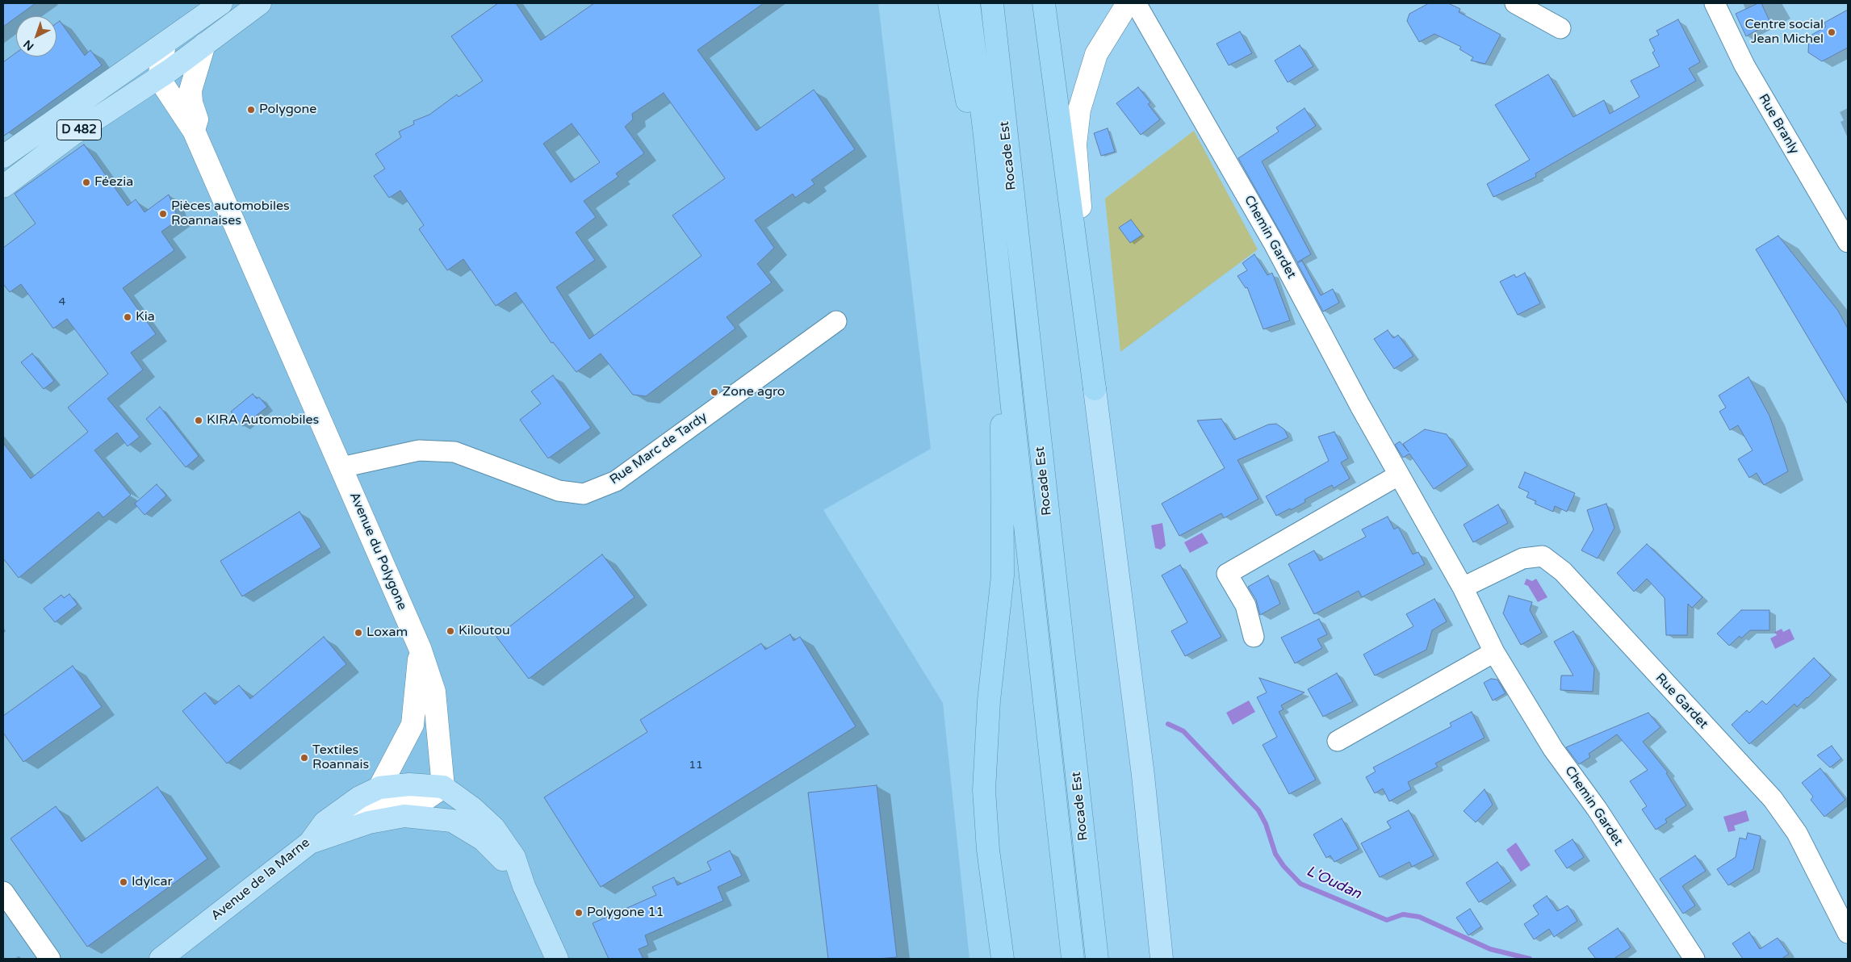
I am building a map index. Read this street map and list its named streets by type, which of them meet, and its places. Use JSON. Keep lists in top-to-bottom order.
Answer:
{
  "streets": {
    "highway": ["Rocade Est"],
    "main road": ["D 482", "Avenue de la Marne"],
    "street": [
      "Rue Branly",
      "Chemin Gardet",
      "Rue Marc de Tardy",
      "Avenue du Polygone",
      "Rue Gardet"
    ]
  },
  "crossings": [
    ["D 482", "Avenue du Polygone"],
    ["Chemin Gardet", "Rue Gardet"],
    ["Rue Marc de Tardy", "Avenue du Polygone"],
    ["Avenue du Polygone", "Avenue de la Marne"]
  ],
  "water": ["L'Oudan"],
  "places": [
    "Centre social Jean Michel",
    "Polygone",
    "Féezia",
    "Pièces automobiles Roannaises",
    "Kia",
    "Zone agro",
    "KIRA Automobiles",
    "Kiloutou",
    "Loxam",
    "Textiles Roannais",
    "Idylcar",
    "Polygone 11"
  ],
  "house_numbers": ["4", "11"],
  "north": "bottom left"
}
